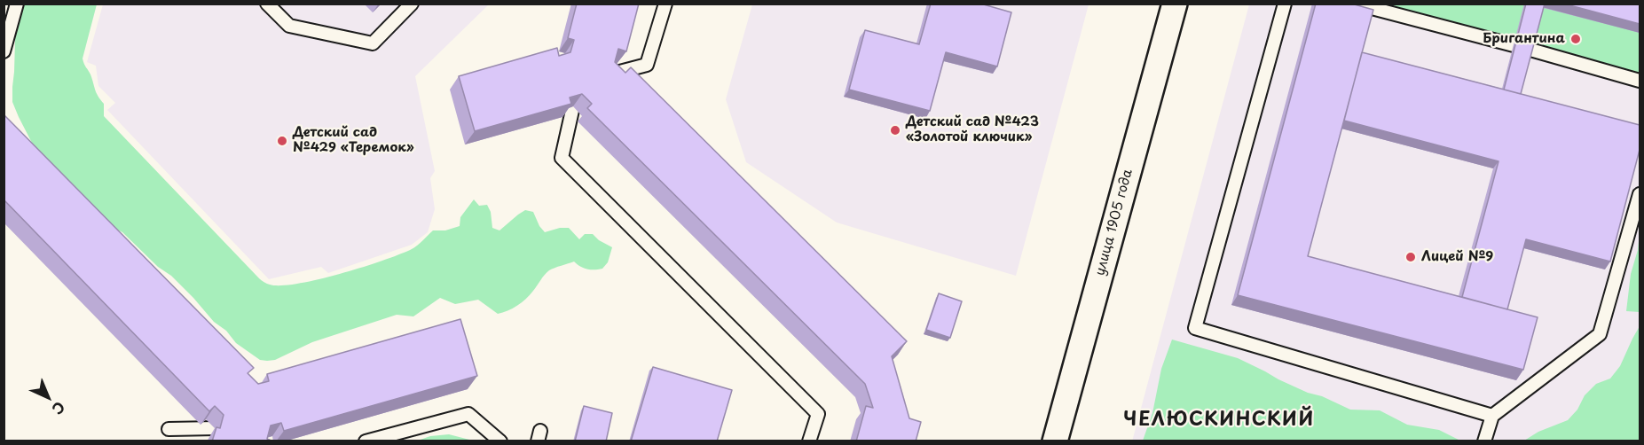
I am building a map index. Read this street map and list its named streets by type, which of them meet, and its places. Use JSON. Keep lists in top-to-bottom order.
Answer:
{
  "streets": {
    "street": ["улица 1905 года"]
  },
  "districts": ["ЧЕЛЮСКИНСКИЙ"],
  "places": [
    "Бригантина",
    "Детский сад №423 «Золотой ключик»",
    "Детский сад №429 «Теремок»",
    "Лицей №9"
  ],
  "north": "bottom right"
}
